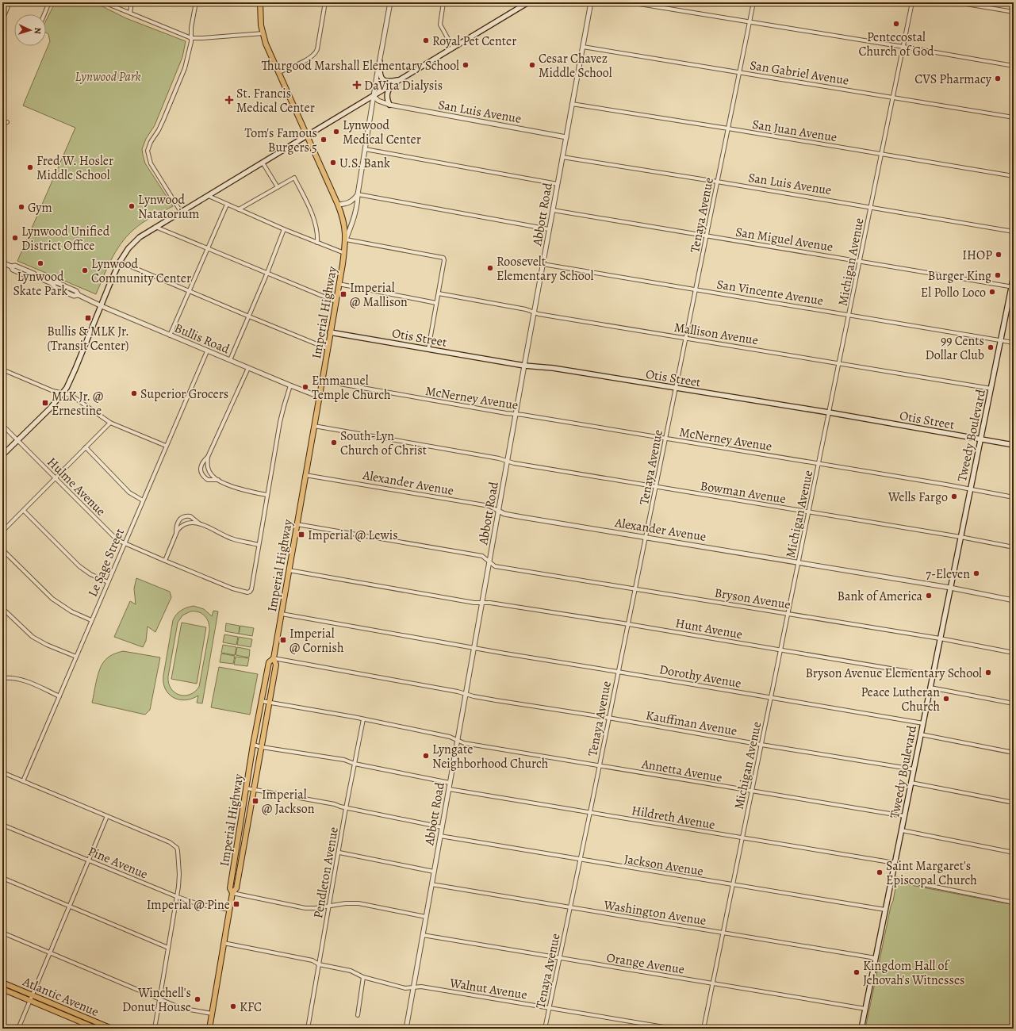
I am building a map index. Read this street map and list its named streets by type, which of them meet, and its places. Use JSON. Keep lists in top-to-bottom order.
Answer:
{
  "streets": {
    "main road": [
      "Imperial Highway",
      "Otis Street",
      "Tweedy Boulevard",
      "Atlantic Avenue"
    ],
    "street": [
      "San Gabriel Avenue",
      "San Luis Avenue",
      "San Juan Avenue",
      "Abbott Road",
      "Tenaya Avenue",
      "San Miguel Avenue",
      "Michigan Avenue",
      "San Vincente Avenue",
      "Mallison Avenue",
      "Bullis Road",
      "McNerney Avenue",
      "Alexander Avenue",
      "Hulme Avenue",
      "Bowman Avenue",
      "Le Sage Street",
      "Bryson Avenue",
      "Hunt Avenue",
      "Dorothy Avenue",
      "Kauffman Avenue",
      "Annetta Avenue",
      "Hildreth Avenue",
      "Pine Avenue",
      "Jackson Avenue",
      "Pendleton Avenue",
      "Washington Avenue",
      "Orange Avenue",
      "Walnut Avenue"
    ]
  },
  "crossings": [
    ["San Gabriel Avenue", "Abbott Road"],
    ["San Gabriel Avenue", "Tenaya Avenue"],
    ["San Gabriel Avenue", "Michigan Avenue"],
    ["San Luis Avenue", "Abbott Road"],
    ["San Luis Avenue", "Tenaya Avenue"],
    ["San Luis Avenue", "Michigan Avenue"],
    ["San Juan Avenue", "Abbott Road"],
    ["San Juan Avenue", "Tenaya Avenue"],
    ["San Juan Avenue", "Michigan Avenue"],
    ["Abbott Road", "San Miguel Avenue"],
    ["Abbott Road", "San Vincente Avenue"],
    ["Abbott Road", "Mallison Avenue"],
    ["Abbott Road", "Otis Street"],
    ["Abbott Road", "McNerney Avenue"],
    ["Abbott Road", "Alexander Avenue"],
    ["Abbott Road", "Bowman Avenue"],
    ["Abbott Road", "Bryson Avenue"],
    ["Abbott Road", "Hunt Avenue"],
    ["Abbott Road", "Dorothy Avenue"],
    ["Abbott Road", "Kauffman Avenue"],
    ["Abbott Road", "Annetta Avenue"],
    ["Abbott Road", "Hildreth Avenue"],
    ["Abbott Road", "Jackson Avenue"],
    ["Abbott Road", "Washington Avenue"],
    ["Abbott Road", "Orange Avenue"],
    ["Abbott Road", "Walnut Avenue"],
    ["Tenaya Avenue", "San Miguel Avenue"],
    ["Tenaya Avenue", "San Vincente Avenue"],
    ["Tenaya Avenue", "Mallison Avenue"],
    ["Tenaya Avenue", "Otis Street"],
    ["Tenaya Avenue", "McNerney Avenue"],
    ["Tenaya Avenue", "Alexander Avenue"],
    ["Tenaya Avenue", "Bowman Avenue"],
    ["Tenaya Avenue", "Bryson Avenue"],
    ["Tenaya Avenue", "Hunt Avenue"],
    ["Tenaya Avenue", "Dorothy Avenue"],
    ["Tenaya Avenue", "Kauffman Avenue"],
    ["Tenaya Avenue", "Annetta Avenue"],
    ["Tenaya Avenue", "Hildreth Avenue"],
    ["Tenaya Avenue", "Jackson Avenue"],
    ["Tenaya Avenue", "Washington Avenue"],
    ["Tenaya Avenue", "Orange Avenue"],
    ["Tenaya Avenue", "Walnut Avenue"],
    ["San Miguel Avenue", "Michigan Avenue"],
    ["San Miguel Avenue", "Tweedy Boulevard"],
    ["Michigan Avenue", "San Vincente Avenue"],
    ["Michigan Avenue", "Mallison Avenue"],
    ["Michigan Avenue", "Otis Street"],
    ["Michigan Avenue", "McNerney Avenue"],
    ["Michigan Avenue", "Alexander Avenue"],
    ["Michigan Avenue", "Bowman Avenue"],
    ["Michigan Avenue", "Bryson Avenue"],
    ["Michigan Avenue", "Hunt Avenue"],
    ["Michigan Avenue", "Dorothy Avenue"],
    ["Michigan Avenue", "Kauffman Avenue"],
    ["Michigan Avenue", "Annetta Avenue"],
    ["Michigan Avenue", "Hildreth Avenue"],
    ["Michigan Avenue", "Jackson Avenue"],
    ["Michigan Avenue", "Washington Avenue"],
    ["Michigan Avenue", "Orange Avenue"],
    ["San Vincente Avenue", "Tweedy Boulevard"],
    ["Imperial Highway", "Otis Street"],
    ["Imperial Highway", "Bullis Road"],
    ["Imperial Highway", "McNerney Avenue"],
    ["Imperial Highway", "Alexander Avenue"],
    ["Imperial Highway", "Bowman Avenue"],
    ["Imperial Highway", "Bryson Avenue"],
    ["Imperial Highway", "Hunt Avenue"],
    ["Imperial Highway", "Kauffman Avenue"],
    ["Imperial Highway", "Annetta Avenue"],
    ["Imperial Highway", "Pine Avenue"],
    ["Imperial Highway", "Walnut Avenue"],
    ["Mallison Avenue", "Tweedy Boulevard"],
    ["Otis Street", "Tweedy Boulevard"],
    ["Bullis Road", "Le Sage Street"],
    ["McNerney Avenue", "Tweedy Boulevard"],
    ["Tweedy Boulevard", "Alexander Avenue"],
    ["Tweedy Boulevard", "Bowman Avenue"],
    ["Tweedy Boulevard", "Bryson Avenue"],
    ["Tweedy Boulevard", "Hunt Avenue"],
    ["Tweedy Boulevard", "Dorothy Avenue"],
    ["Tweedy Boulevard", "Kauffman Avenue"],
    ["Tweedy Boulevard", "Annetta Avenue"],
    ["Tweedy Boulevard", "Hildreth Avenue"],
    ["Tweedy Boulevard", "Jackson Avenue"],
    ["Tweedy Boulevard", "Washington Avenue"],
    ["Tweedy Boulevard", "Orange Avenue"],
    ["Hulme Avenue", "Le Sage Street"],
    ["Annetta Avenue", "Pendleton Avenue"],
    ["Pendleton Avenue", "Walnut Avenue"]
  ],
  "parks": ["Lynwood Park"],
  "places": {
    "other": [
      "Pentecostal Church of God",
      "Royal Pet Center",
      "Thurgood Marshall Elementary School",
      "Cesar Chavez Middle School",
      "CVS Pharmacy",
      "Lynwood Medical Center",
      "Tom's Famous Burgers 5",
      "U.S. Bank",
      "Fred W. Hosler Middle School",
      "Lynwood Natatorium",
      "Gym",
      "Lynwood Unified District Office",
      "IHOP",
      "Lynwood Skate Park",
      "Roosevelt Elementary School",
      "Lynwood Community Center",
      "Burger King",
      "El Pollo Loco",
      "99 Cents Dollar Club",
      "Emmanuel Temple Church",
      "Superior Grocers",
      "South-Lyn Church of Christ",
      "Wells Fargo",
      "7-Eleven",
      "Bank of America",
      "Bryson Avenue Elementary School",
      "Peace Lutheran Church",
      "Lyngate Neighborhood Church",
      "Saint Margaret's Episcopal Church",
      "Kingdom Hall of Jehovah's Witnesses",
      "Winchell's Donut House",
      "KFC"
    ],
    "health": ["DaVita Dialysis", "St. Francis Medical Center"],
    "transit": [
      "Imperial @ Mallison",
      "Bullis & MLK Jr. (Transit Center)",
      "MLK Jr. @ Ernestine",
      "Imperial @ Lewis",
      "Imperial @ Cornish",
      "Imperial @ Jackson",
      "Imperial @ Pine"
    ]
  },
  "north": "right"
}
